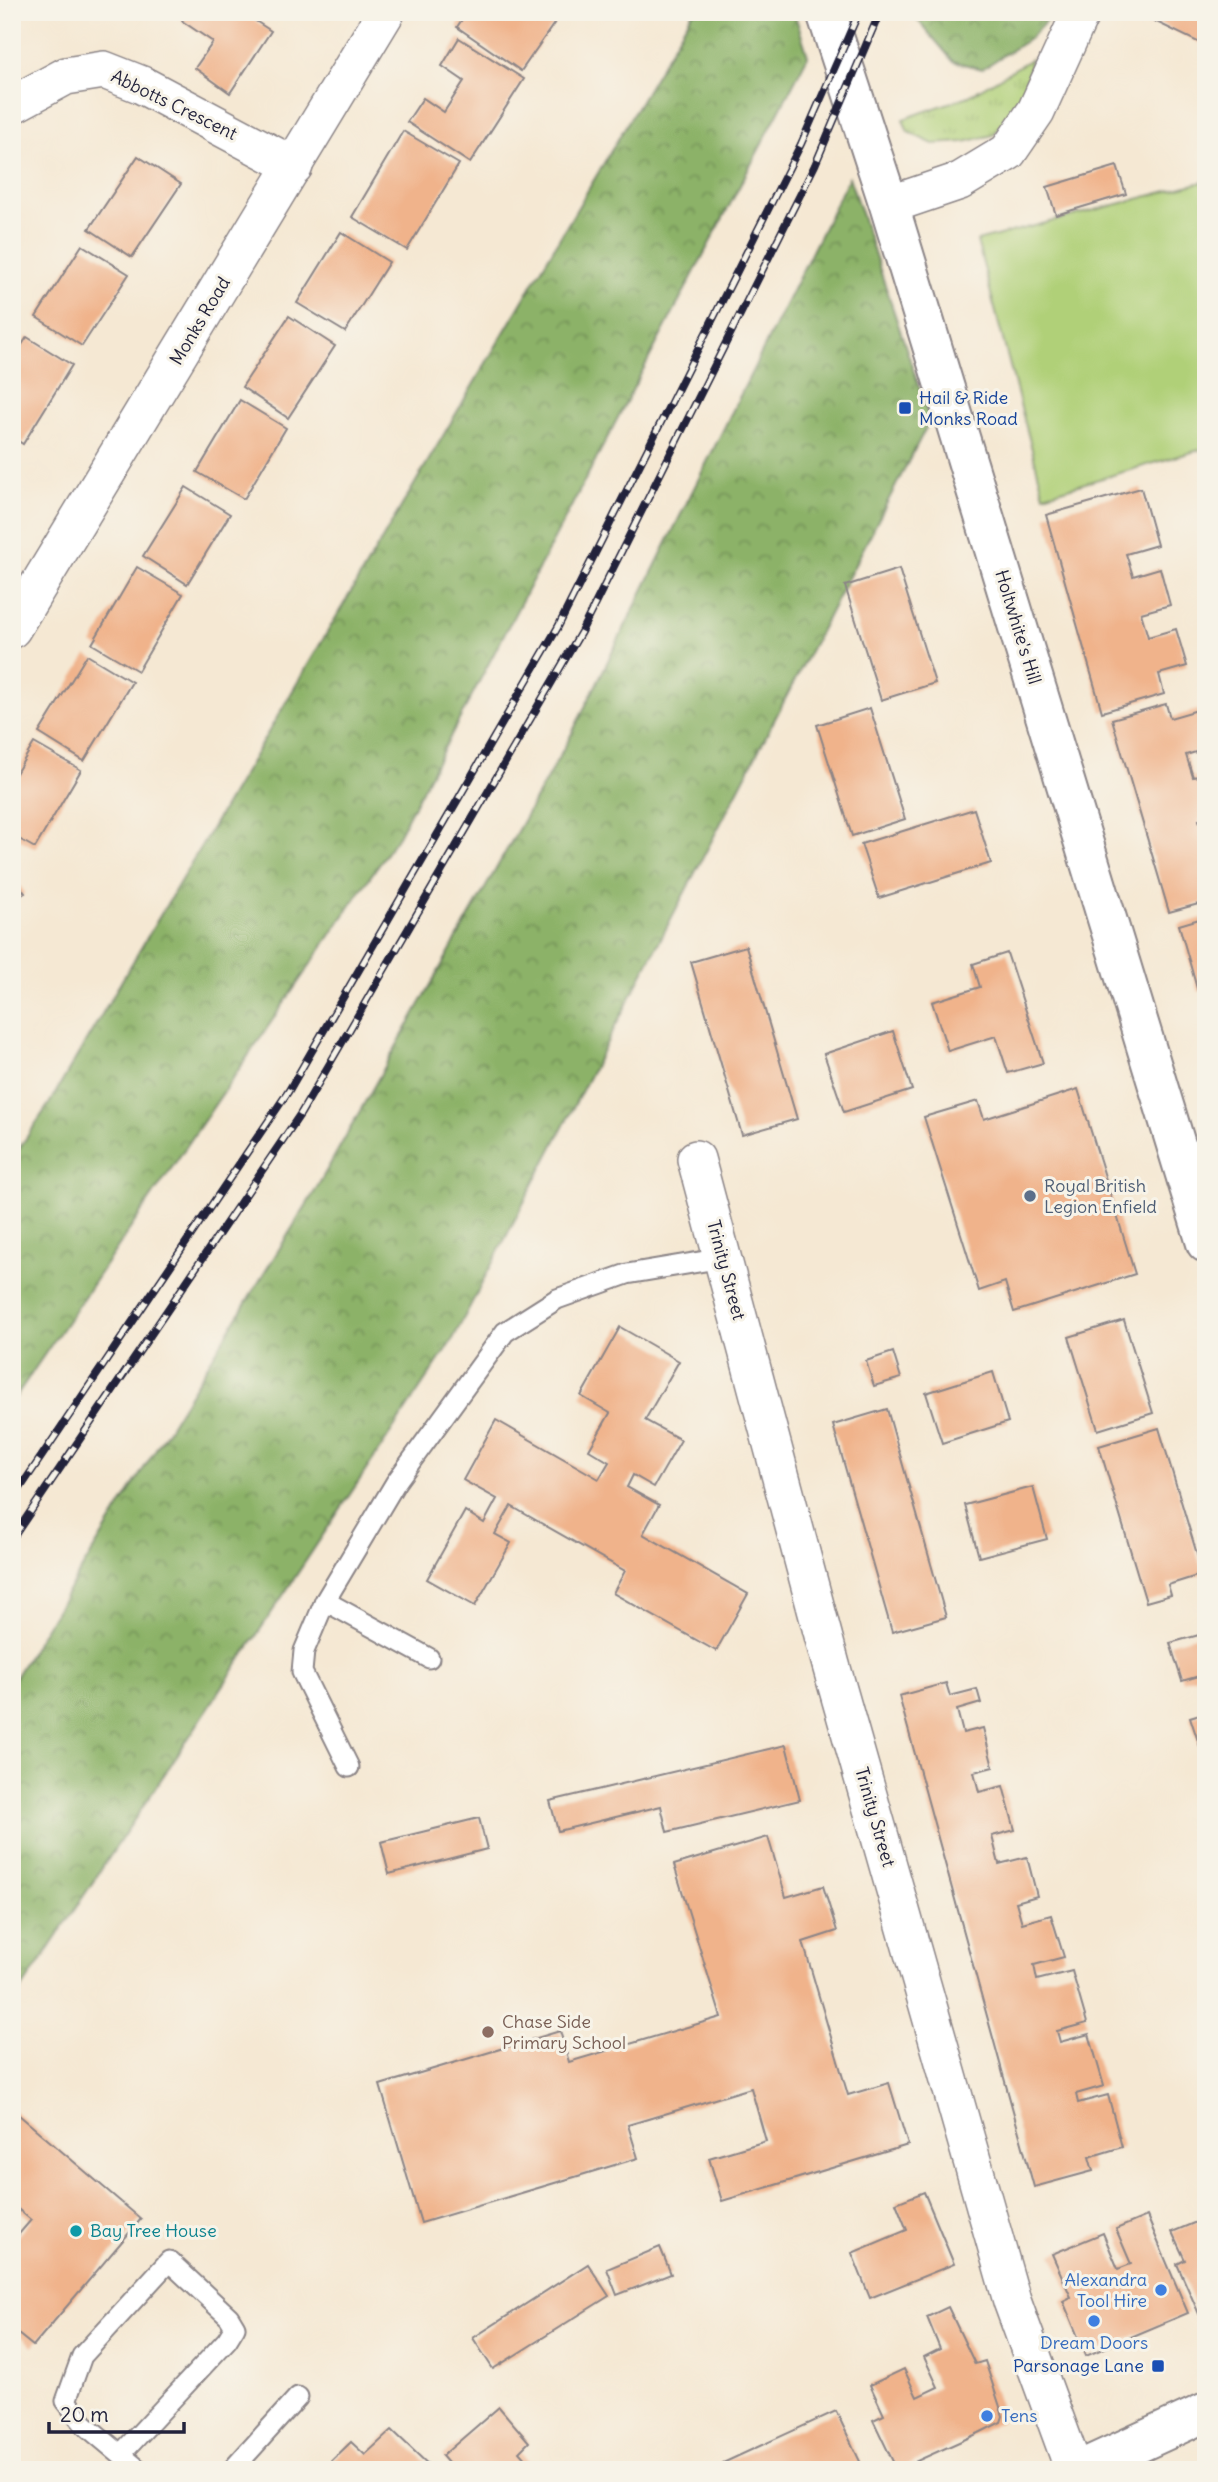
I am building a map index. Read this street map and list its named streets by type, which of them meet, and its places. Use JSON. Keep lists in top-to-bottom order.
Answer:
{
  "streets": {
    "street": [
      "Abbotts Crescent",
      "Monks Road",
      "Holtwhite's Hill",
      "Trinity Street"
    ]
  },
  "crossings": [
    ["Abbotts Crescent", "Monks Road"]
  ],
  "places": {
    "transit": ["Hail & Ride Monks Road", "Parsonage Lane"],
    "other": [
      "Royal British Legion Enfield",
      "Chase Side Primary School",
      "Bay Tree House",
      "Alexandra Tool Hire",
      "Dream Doors",
      "Tens"
    ]
  },
  "scale_bar": "20 m"
}
